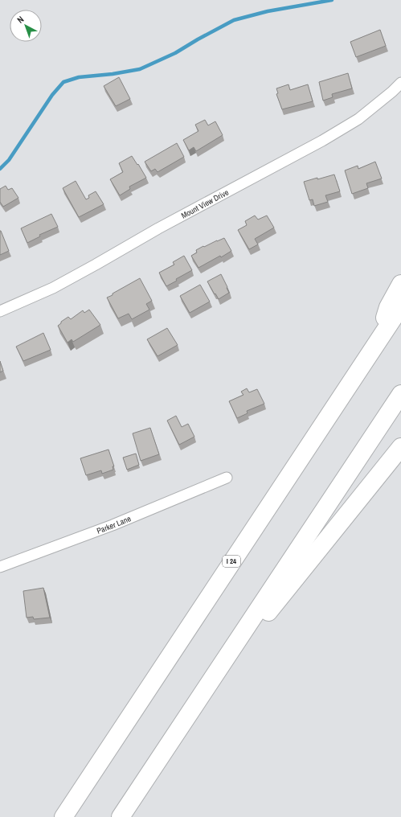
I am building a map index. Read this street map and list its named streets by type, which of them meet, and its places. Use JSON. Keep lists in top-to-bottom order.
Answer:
{
  "streets": {
    "highway": ["I 24"],
    "street": ["Mount View Drive", "Parker Lane"]
  },
  "north": "top left"
}
